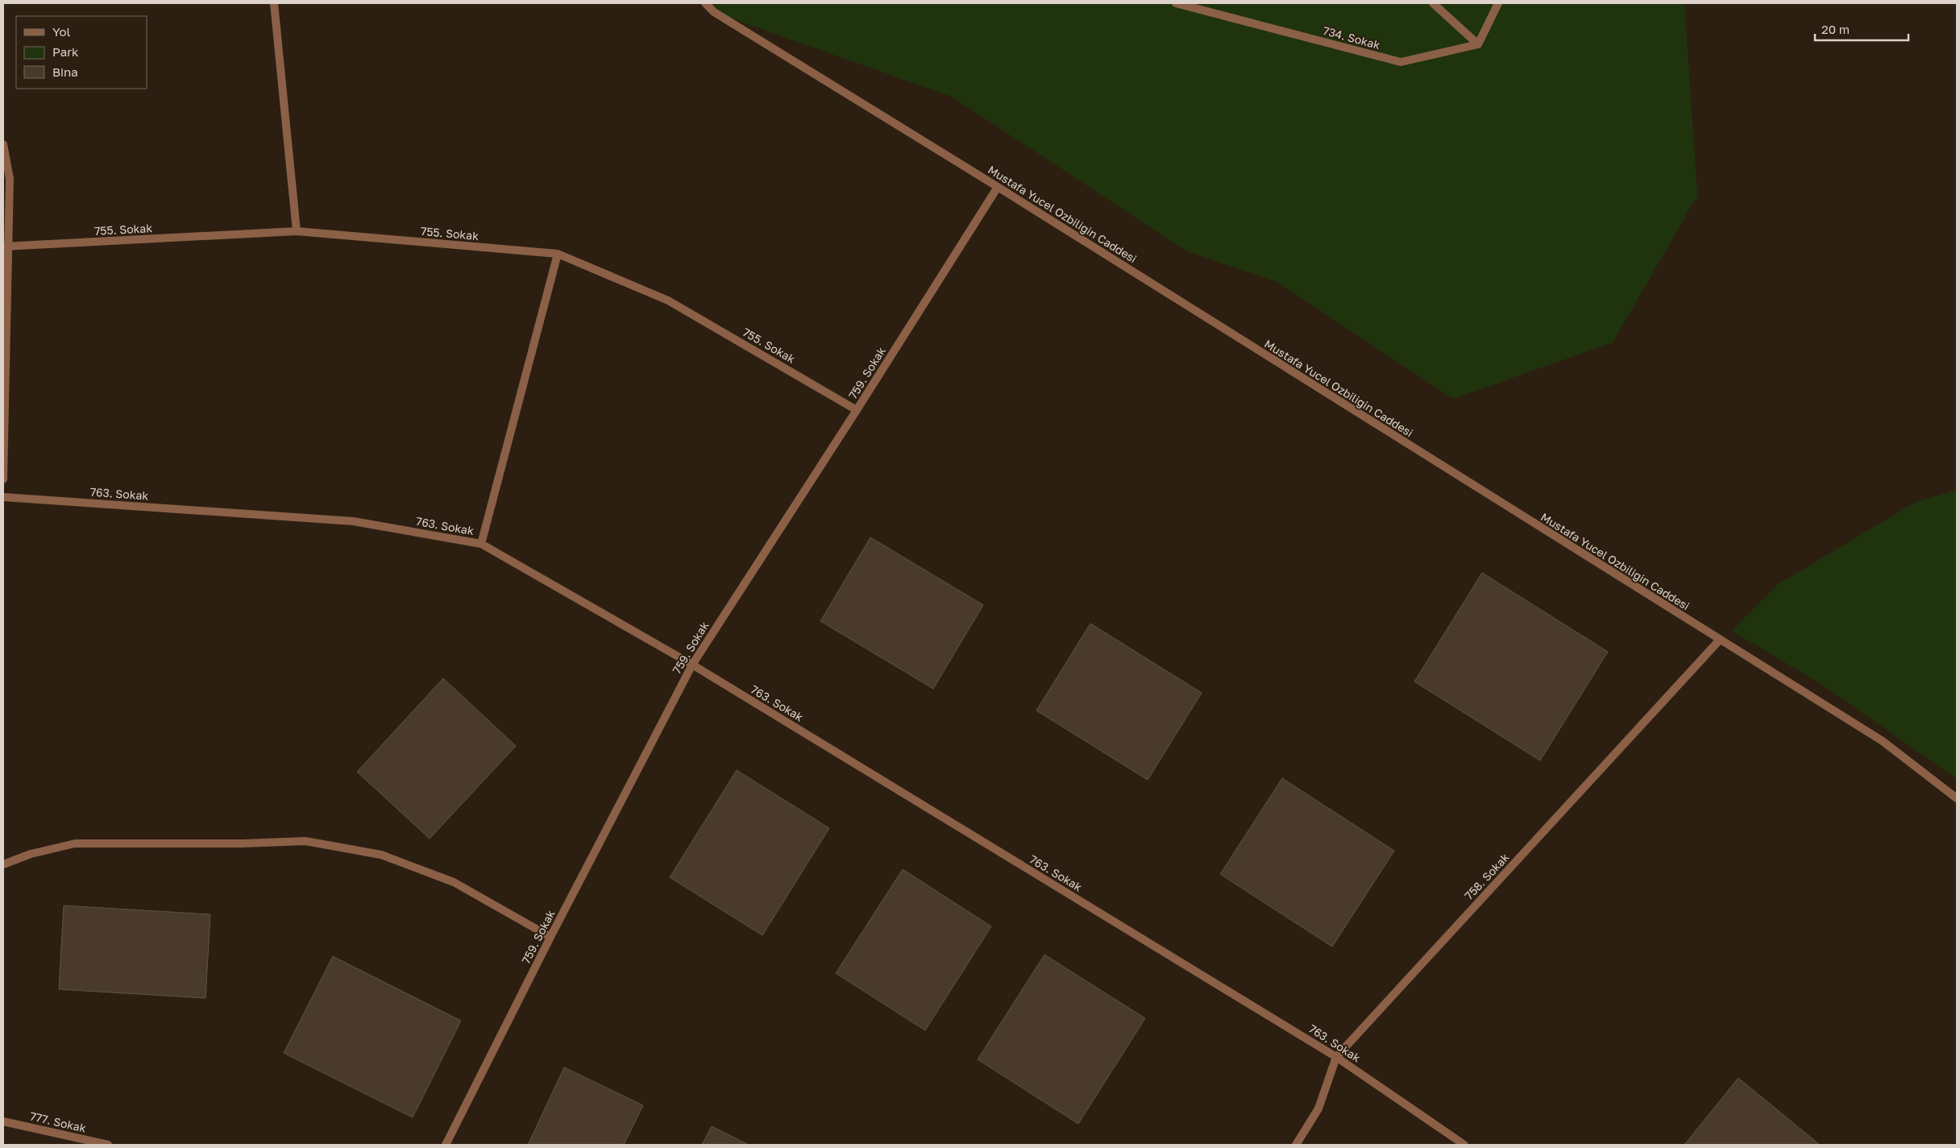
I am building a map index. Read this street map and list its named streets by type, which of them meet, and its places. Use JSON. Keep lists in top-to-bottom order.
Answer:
{
  "streets": {
    "street": [
      "734. Sokak",
      "Mustafa Yucel Ozbiligin Caddesi",
      "755. Sokak",
      "759. Sokak",
      "763. Sokak",
      "758. Sokak",
      "777. Sokak"
    ]
  },
  "crossings": [
    ["Mustafa Yucel Ozbiligin Caddesi", "759. Sokak"],
    ["Mustafa Yucel Ozbiligin Caddesi", "758. Sokak"],
    ["755. Sokak", "759. Sokak"],
    ["759. Sokak", "763. Sokak"],
    ["763. Sokak", "758. Sokak"]
  ],
  "legend": ["Yol", "Park", "Bina"],
  "scale_bar": "20 m"
}
